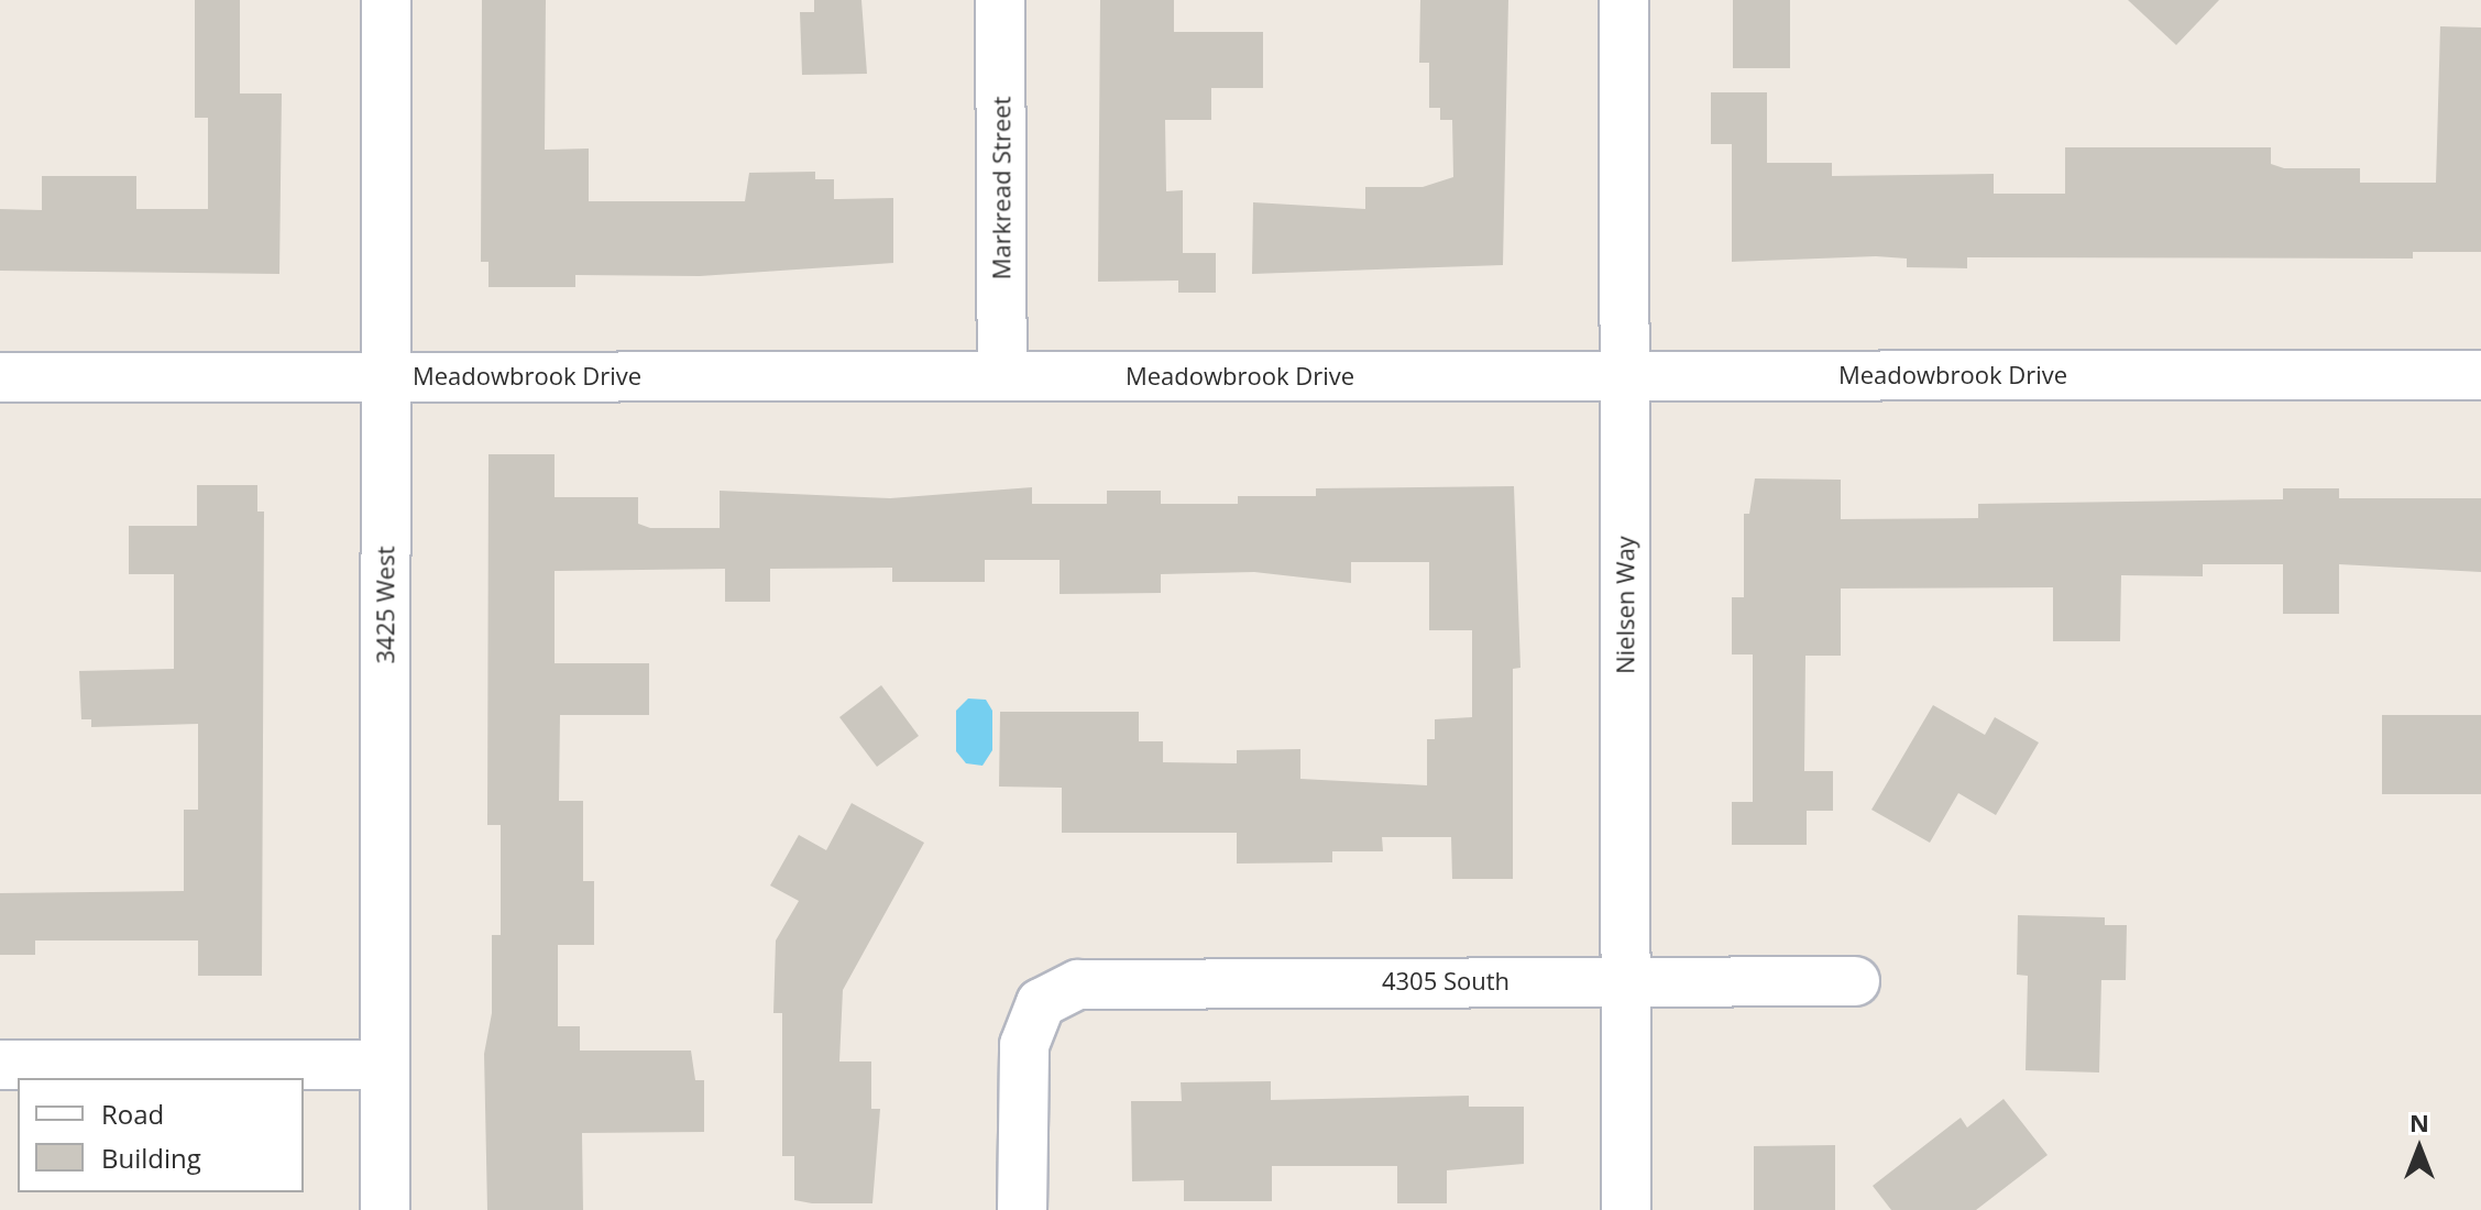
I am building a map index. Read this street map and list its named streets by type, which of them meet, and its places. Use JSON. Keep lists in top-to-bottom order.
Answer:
{
  "streets": {
    "street": [
      "Markread Street",
      "Meadowbrook Drive",
      "3425 West",
      "Nielsen Way",
      "4305 South"
    ]
  },
  "crossings": [
    ["Markread Street", "Meadowbrook Drive"],
    ["Meadowbrook Drive", "3425 West"],
    ["Meadowbrook Drive", "Nielsen Way"],
    ["Nielsen Way", "4305 South"]
  ],
  "legend": ["Road", "Building"],
  "north": "top"
}
